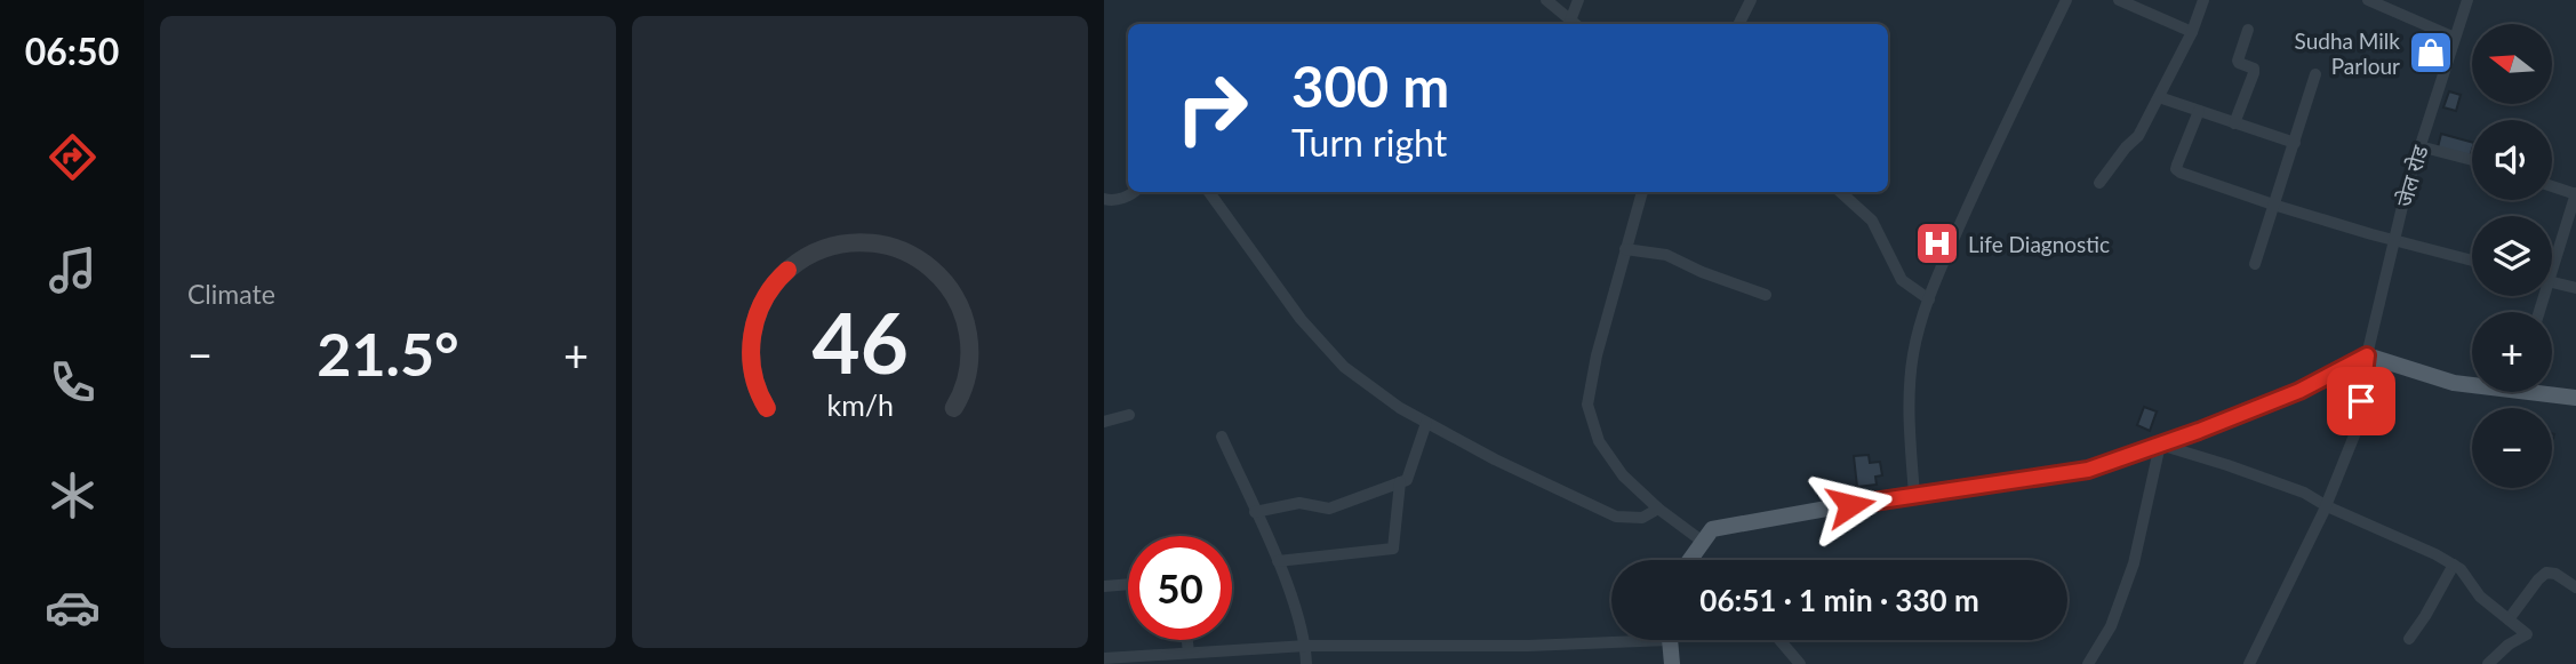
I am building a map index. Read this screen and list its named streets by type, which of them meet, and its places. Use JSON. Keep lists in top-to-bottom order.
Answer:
{
  "streets": {
    "street": ["जेल रोड"]
  },
  "places": {
    "shop": ["Sudha Milk Parlour"],
    "hospital": ["Life Diagnostic"]
  },
  "north": "left",
  "page": {
    "tabs": "06:50",
    "tile": "Climate",
    "map_buttons": ["+", "−"],
    "turn": ["300 m", "Turn right"],
    "heat": ["−", "21.5°", "+"],
    "limit": "50",
    "trip": "06:51 · 1 min · 330 m",
    "gauge": ["46", "km/h"]
  }
}
